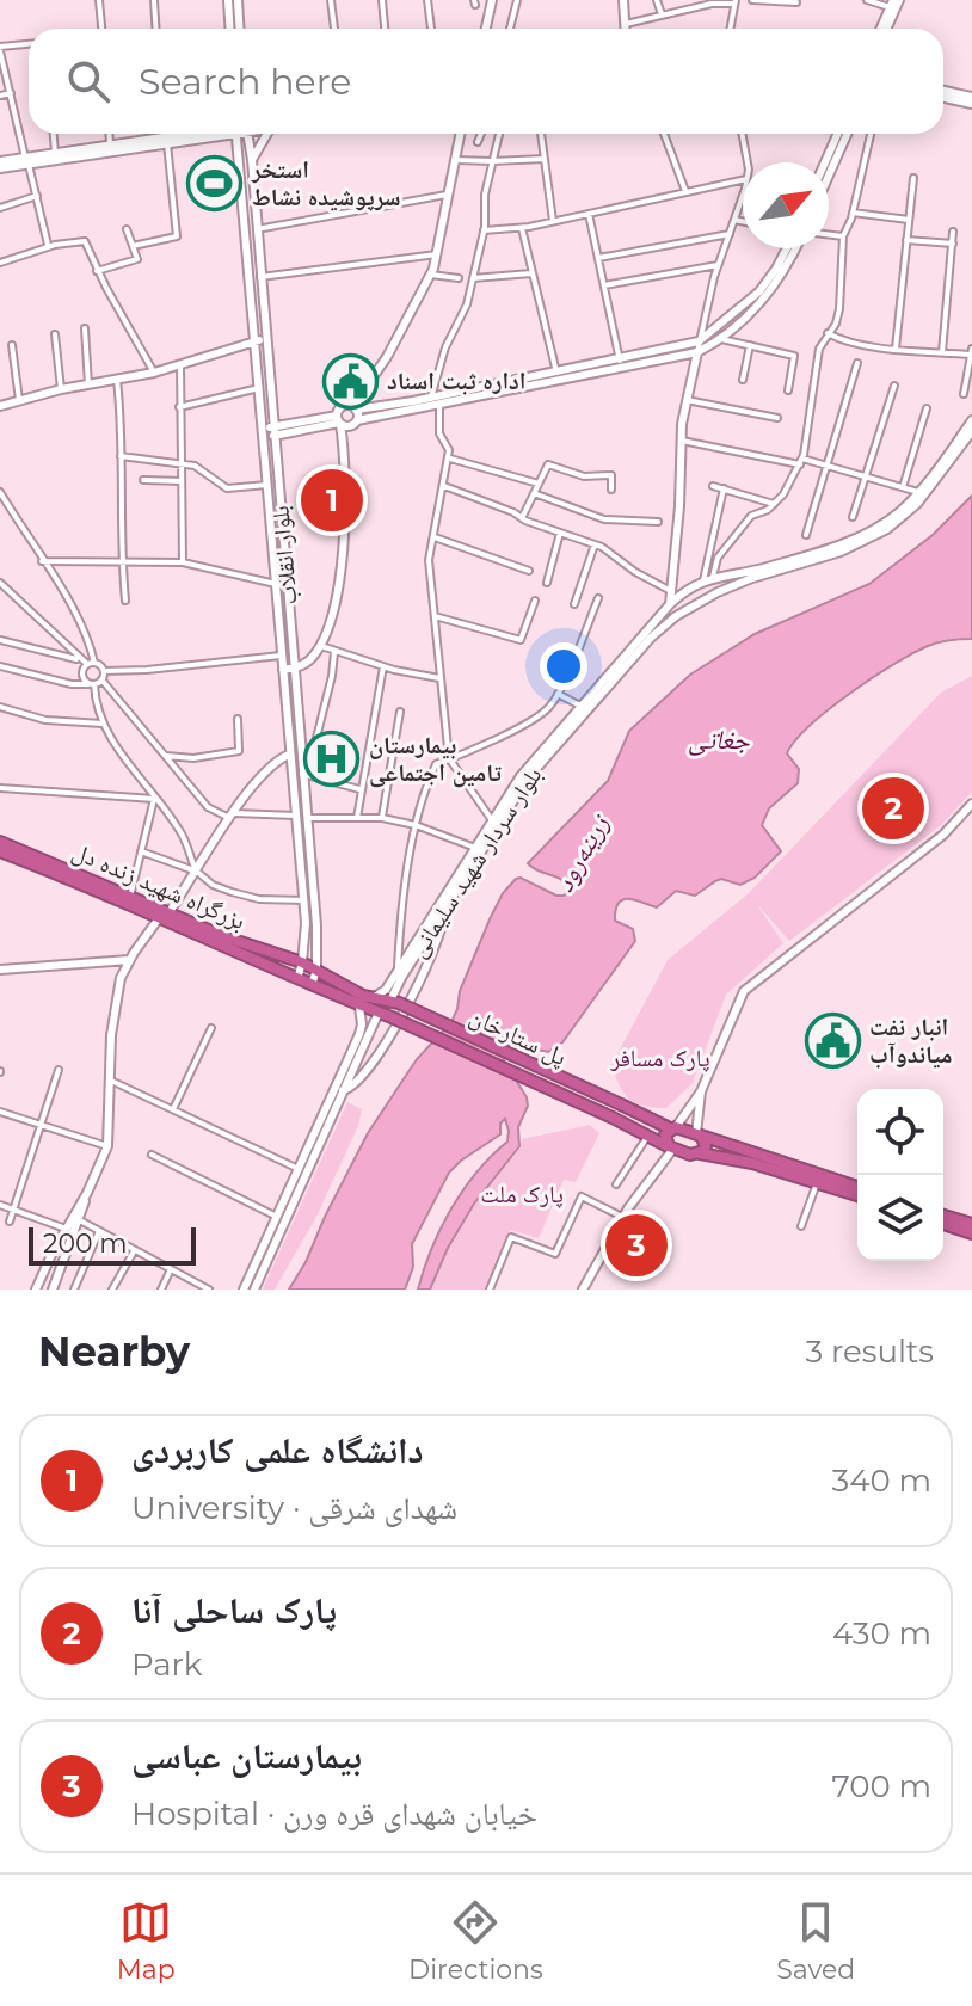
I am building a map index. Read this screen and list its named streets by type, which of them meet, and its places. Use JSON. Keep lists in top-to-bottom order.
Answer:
{
  "streets": {
    "highway": ["بزرگراه شهید زنده دل", "پل ستارخان"],
    "main road": ["بلوار انقلاب", "بلوار سردار شهید سلیمانی"]
  },
  "crossings": [
    ["بلوار انقلاب", "بزرگراه شهید زنده دل"],
    ["بلوار سردار شهید سلیمانی", "پل ستارخان"],
    ["بزرگراه شهید زنده دل", "پل ستارخان"]
  ],
  "water": ["جغاتی", "زرینه‌رود"],
  "parks": ["پارک مسافر", "پارک ملت"],
  "places": {
    "sports": ["استخر سرپوشیده نشاط"],
    "public building": ["اداره ثبت اسناد", "انبار نفت میاندوآب"],
    "hospital": ["بیمارستان تامین اجتماعی"]
  },
  "scale_bar": "200 m",
  "north": "top right",
  "page": {
    "search": "Search here",
    "pins": ["1", "2", "3"],
    "scale": "200 m",
    "heading": ["Nearby", "3 results"],
    "list": [
      {
        "mark": "1",
        "name": "دانشگاه علمی کاربردی",
        "note": "University · شهدای شرقی",
        "value": "340 m"
      },
      {
        "mark": "2",
        "name": "پارک ساحلی آنا",
        "note": "Park",
        "value": "430 m"
      },
      {
        "mark": "3",
        "name": "بیمارستان عباسی",
        "note": "Hospital · خیابان شهدای قره ورن",
        "value": "700 m"
      }
    ],
    "nav": ["Map", "Directions", "Saved"]
  }
}
